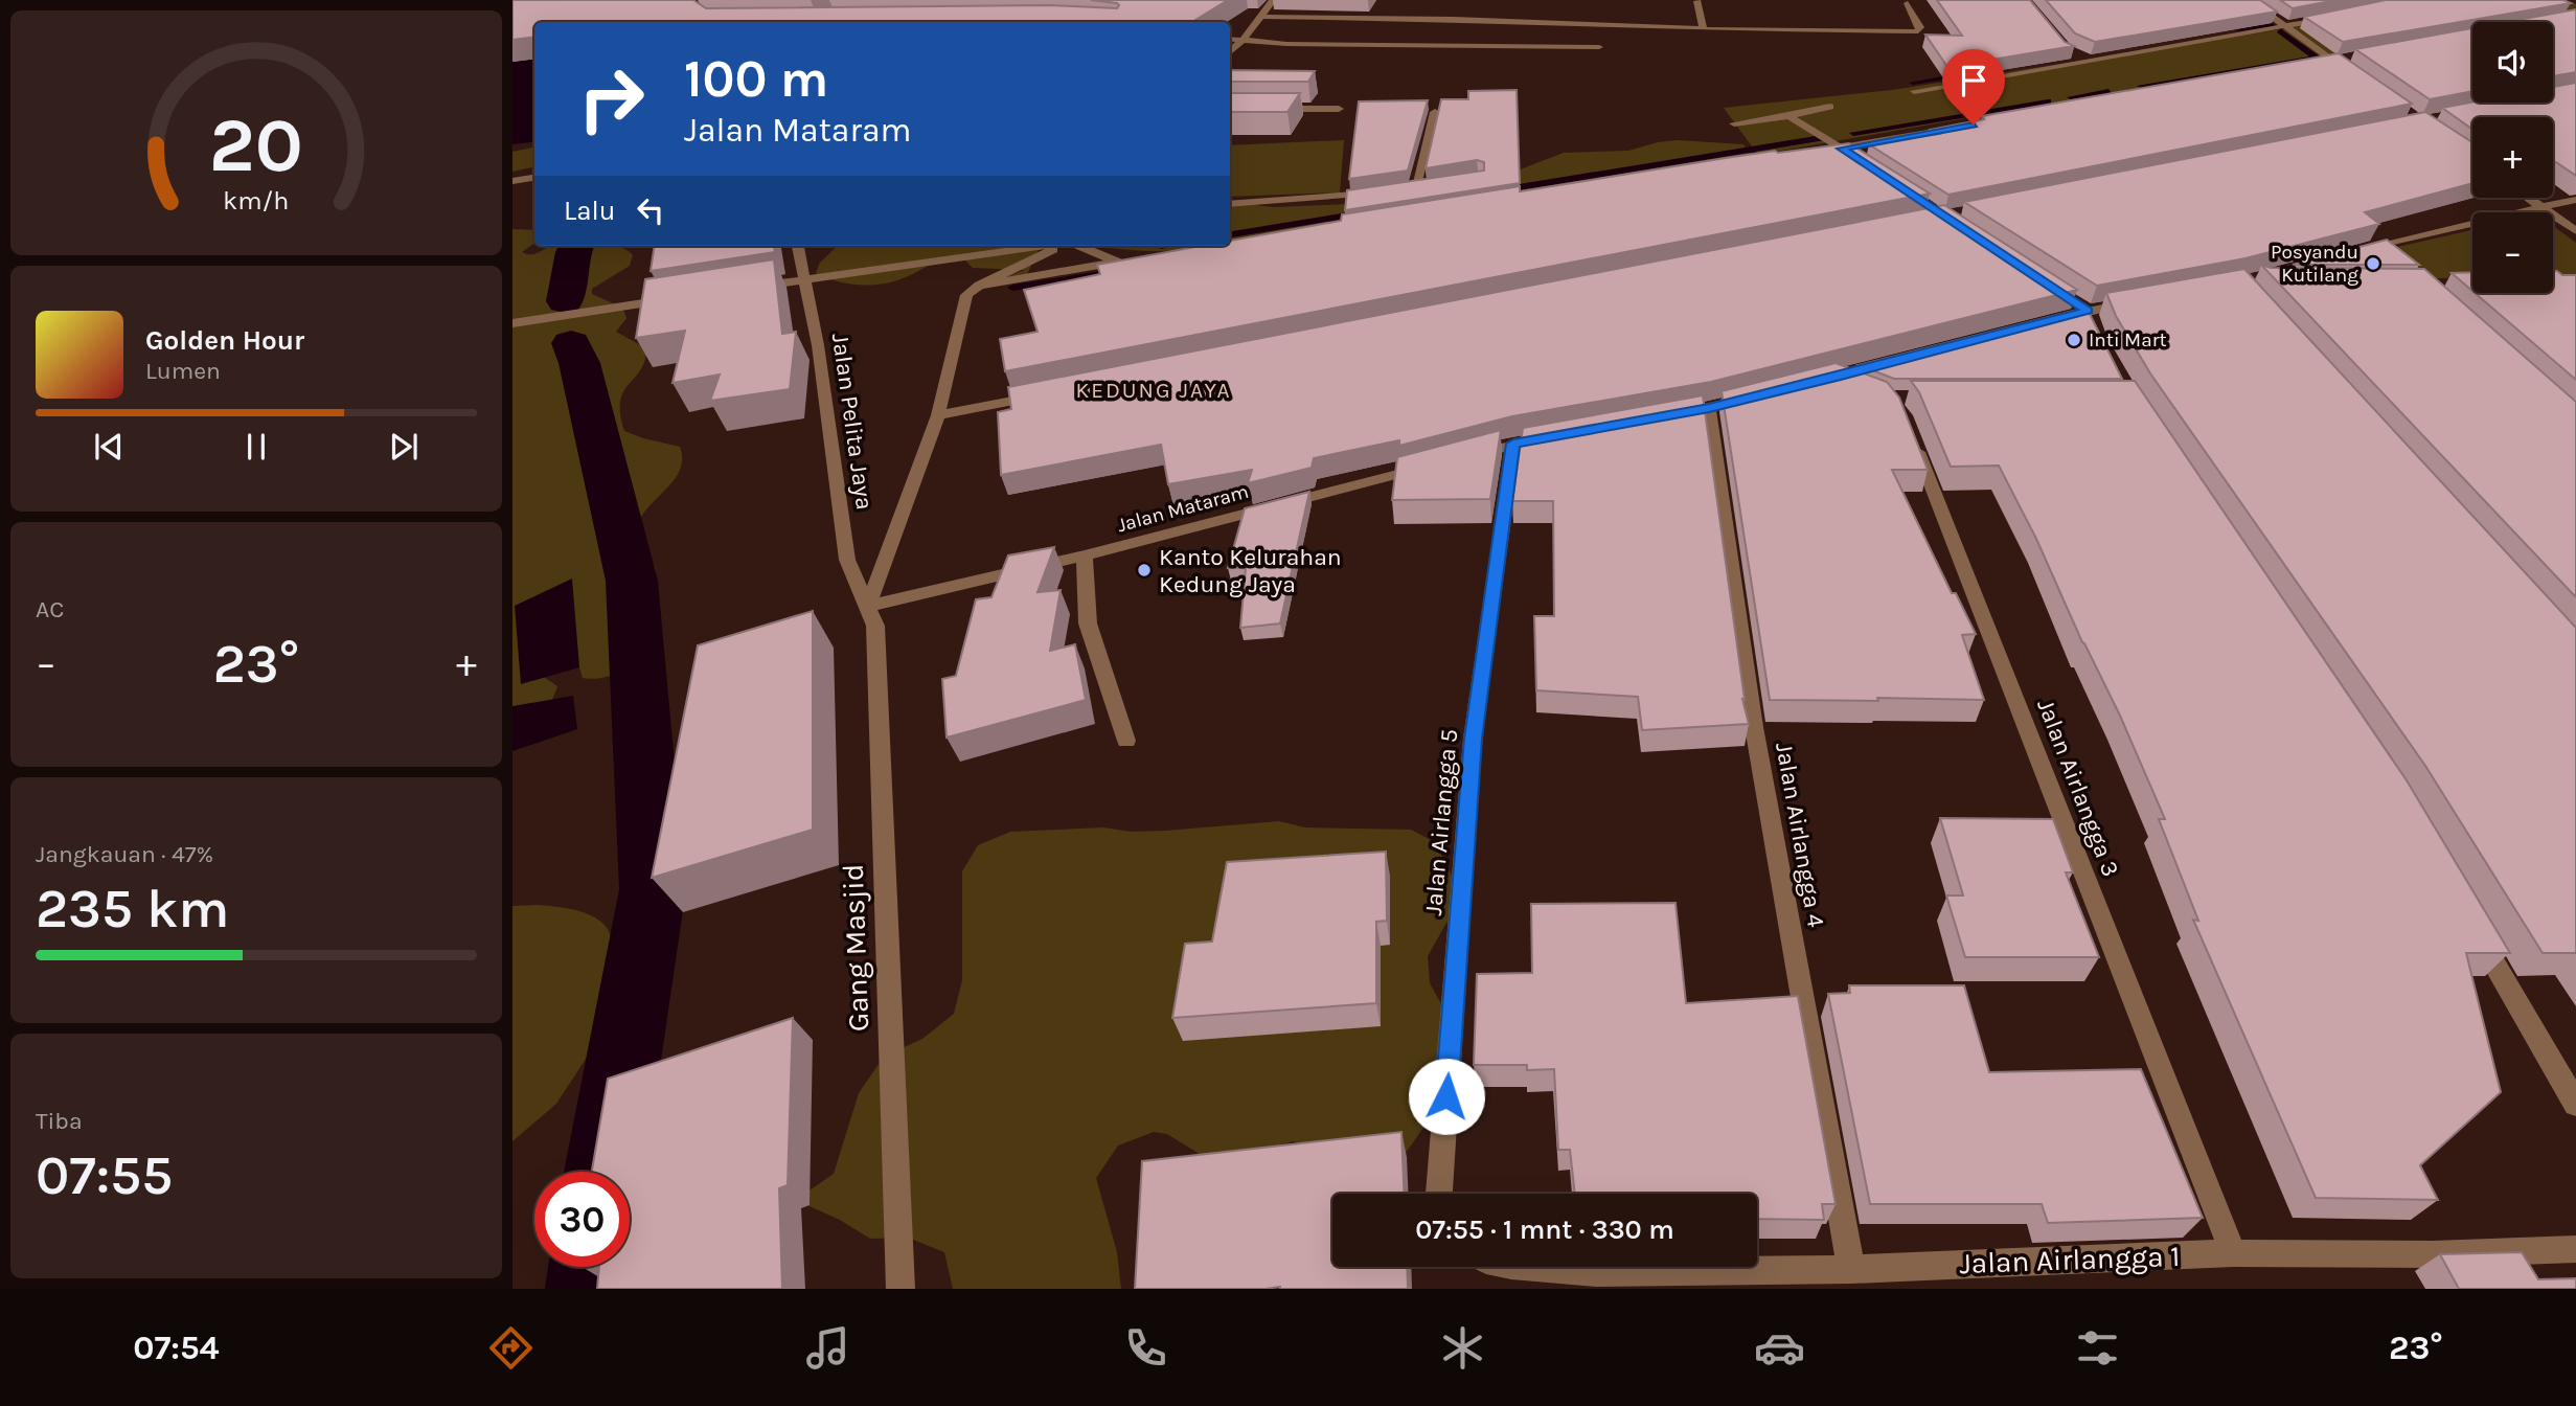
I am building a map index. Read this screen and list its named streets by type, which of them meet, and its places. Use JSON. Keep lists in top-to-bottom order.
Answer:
{
  "streets": {
    "street": [
      "Jalan Pelita Jaya",
      "Jalan Mataram",
      "Jalan Airlangga 3",
      "Jalan Airlangga 5",
      "Jalan Airlangga 4",
      "Gang Masjid",
      "Jalan Airlangga 1"
    ]
  },
  "crossings": [
    ["Jalan Pelita Jaya", "Jalan Mataram"],
    ["Jalan Pelita Jaya", "Gang Masjid"],
    ["Jalan Mataram", "Gang Masjid"],
    ["Jalan Airlangga 3", "Jalan Airlangga 1"],
    ["Jalan Airlangga 4", "Jalan Airlangga 1"]
  ],
  "districts": ["KEDUNG JAYA"],
  "places": ["Posyandu Kutilang", "Inti Mart", "Kanto Kelurahan Kedung Jaya"],
  "page": {
    "map_buttons": ["+", "−"],
    "turn": ["100 m", "Jalan Mataram"],
    "then": "Lalu",
    "song": ["Golden Hour", "Lumen"],
    "tile": [
      "AC",
      ["Jangkauan · 47%", "235 km"],
      ["Tiba", "07:55"]
    ],
    "heat": ["−", "23°", "+"],
    "limit": "30",
    "trip": "07:55 · 1 mnt · 330 m",
    "tabs": ["07:54", "23°"],
    "gauge": ["20", "km/h"]
  }
}
